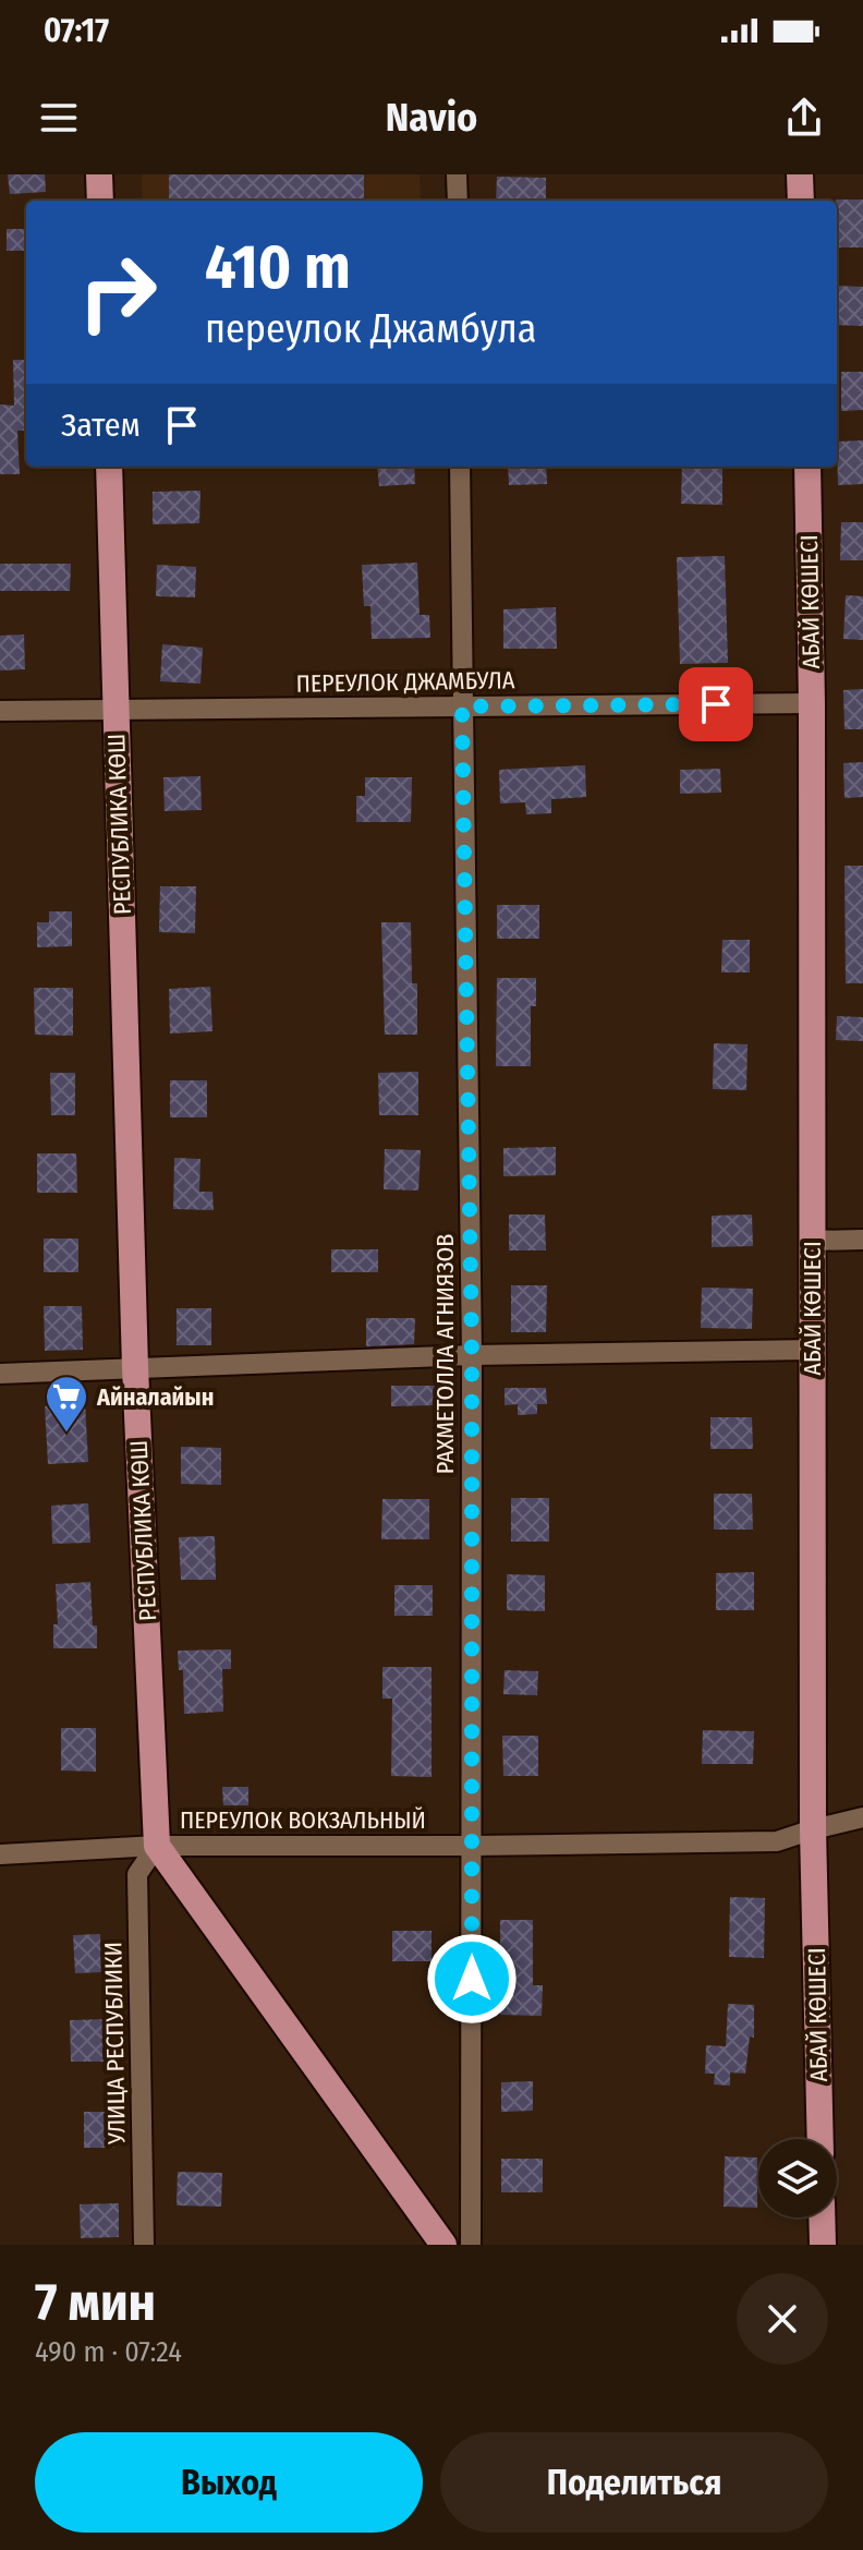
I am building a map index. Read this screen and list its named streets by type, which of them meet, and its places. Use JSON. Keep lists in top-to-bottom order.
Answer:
{
  "streets": {
    "main road": ["АБАЙ КӨШЕСІ", "РЕСПУБЛИКА КӨШ"],
    "street": [
      "ПЕРЕУЛОК ДЖАМБУЛА",
      "РАХМЕТОЛЛА АГНИЯЗОВ",
      "ПЕРЕУЛОК ВОКЗАЛЬНЫЙ",
      "УЛИЦА РЕСПУБЛИКИ"
    ]
  },
  "crossings": [
    ["АБАЙ КӨШЕСІ", "ПЕРЕУЛОК ДЖАМБУЛА"],
    ["АБАЙ КӨШЕСІ", "ПЕРЕУЛОК ВОКЗАЛЬНЫЙ"],
    ["ПЕРЕУЛОК ДЖАМБУЛА", "РЕСПУБЛИКА КӨШ"],
    ["ПЕРЕУЛОК ДЖАМБУЛА", "РАХМЕТОЛЛА АГНИЯЗОВ"],
    ["РЕСПУБЛИКА КӨШ", "ПЕРЕУЛОК ВОКЗАЛЬНЫЙ"],
    ["РЕСПУБЛИКА КӨШ", "УЛИЦА РЕСПУБЛИКИ"],
    ["РАХМЕТОЛЛА АГНИЯЗОВ", "ПЕРЕУЛОК ВОКЗАЛЬНЫЙ"],
    ["ПЕРЕУЛОК ВОКЗАЛЬНЫЙ", "УЛИЦА РЕСПУБЛИКИ"]
  ],
  "places": {
    "supermarket": ["Айналайын"]
  },
  "page": {
    "status": "07:17",
    "header": "Navio",
    "turn": ["410 m", "переулок Джамбула"],
    "then": "Затем",
    "heading": ["7 мин", "490 m · 07:24"],
    "buttons": ["Выход", "Поделиться"]
  }
}
